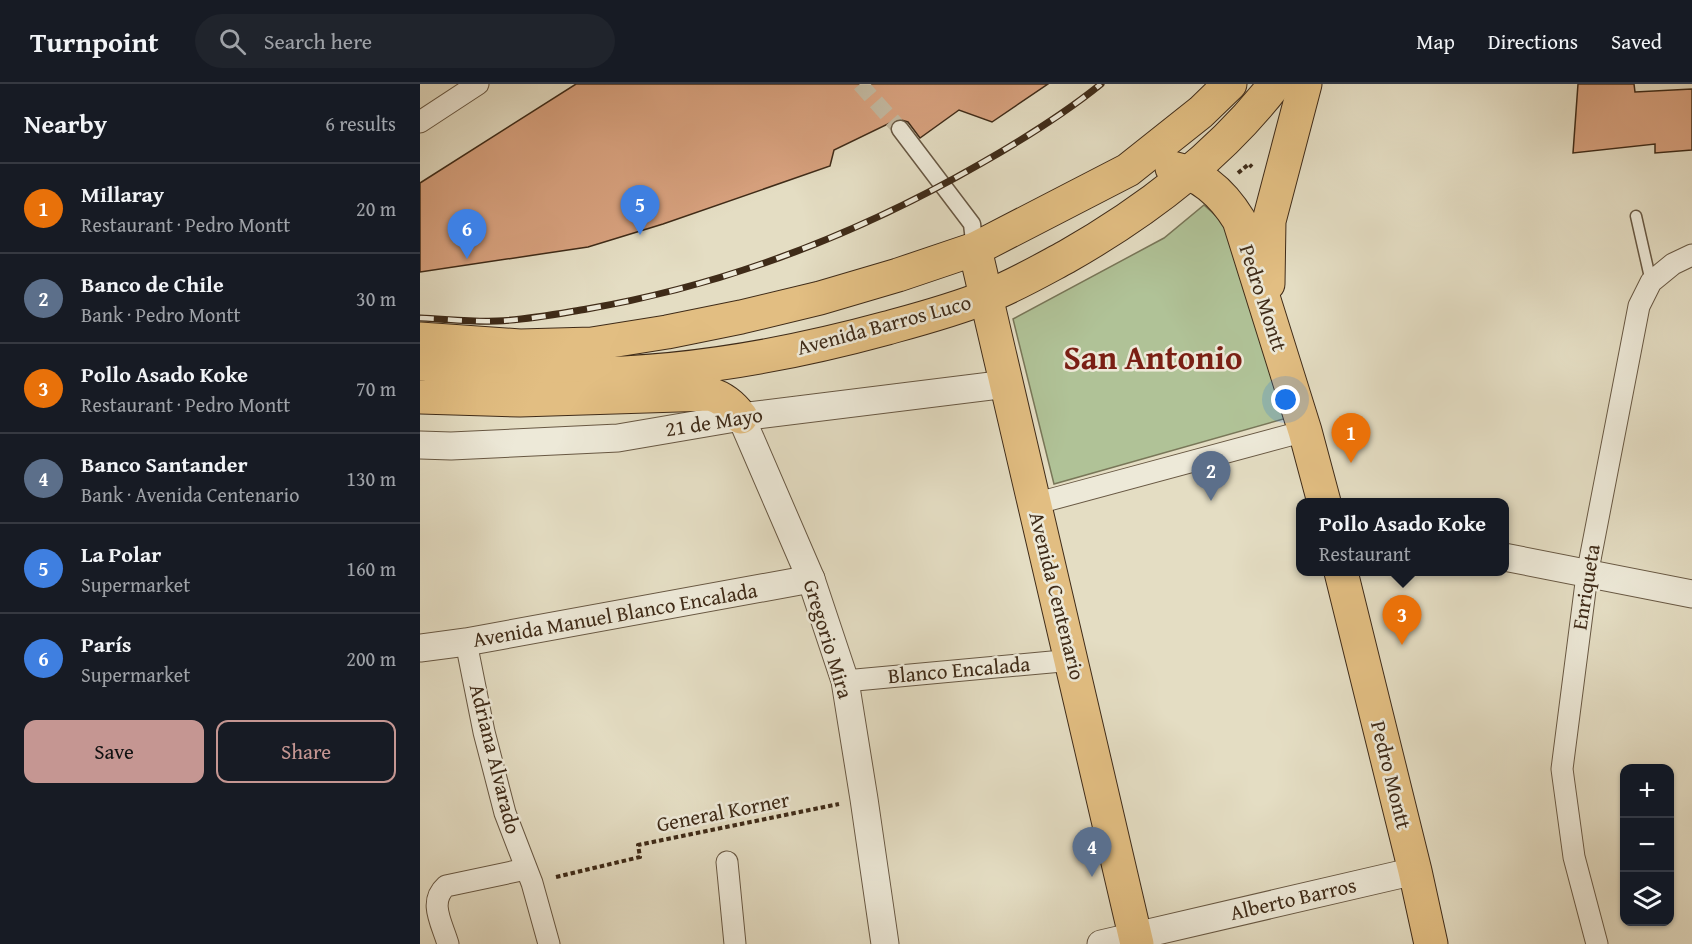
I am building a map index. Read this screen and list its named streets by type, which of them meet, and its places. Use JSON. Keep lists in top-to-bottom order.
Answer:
{
  "streets": {
    "main road": ["Pedro Montt", "Avenida Barros Luco", "Avenida Centenario"],
    "street": [
      "21 de Mayo",
      "Enriqueta",
      "Avenida Manuel Blanco Encalada",
      "Gregorio Mira",
      "Blanco Encalada",
      "Adriana Alvarado",
      "Alberto Barros"
    ],
    "path": ["General Korner"]
  },
  "crossings": [
    ["Pedro Montt", "Avenida Barros Luco"],
    ["Pedro Montt", "Alberto Barros"],
    ["Avenida Barros Luco", "Avenida Centenario"],
    ["21 de Mayo", "Avenida Centenario"],
    ["21 de Mayo", "Gregorio Mira"],
    ["Avenida Centenario", "Blanco Encalada"],
    ["Avenida Centenario", "Alberto Barros"],
    ["Avenida Manuel Blanco Encalada", "Gregorio Mira"],
    ["Avenida Manuel Blanco Encalada", "Adriana Alvarado"],
    ["Gregorio Mira", "Blanco Encalada"],
    ["Gregorio Mira", "General Korner"],
    ["Adriana Alvarado", "General Korner"]
  ],
  "districts": ["San Antonio"],
  "page": {
    "header": "Turnpoint",
    "search": "Search here",
    "nav": ["Map", "Directions", "Saved"],
    "heading": ["Nearby", "6 results"],
    "list": [
      {
        "mark": "1",
        "name": "Millaray",
        "note": "Restaurant · Pedro Montt",
        "value": "20 m"
      },
      {
        "mark": "2",
        "name": "Banco de Chile",
        "note": "Bank · Pedro Montt",
        "value": "30 m"
      },
      {
        "mark": "3",
        "name": "Pollo Asado Koke",
        "note": "Restaurant · Pedro Montt",
        "value": "70 m"
      },
      {
        "mark": "4",
        "name": "Banco Santander",
        "note": "Bank · Avenida Centenario",
        "value": "130 m"
      },
      {
        "mark": "5",
        "name": "La Polar",
        "note": "Supermarket",
        "value": "160 m"
      },
      {
        "mark": "6",
        "name": "París",
        "note": "Supermarket",
        "value": "200 m"
      }
    ],
    "pins": [
      "5",
      "6",
      "1",
      "2",
      "3",
      "4"
    ],
    "popup": ["Pollo Asado Koke", "Restaurant"],
    "buttons": ["Save", "Share"],
    "map_buttons": ["+", "−"]
  }
}
